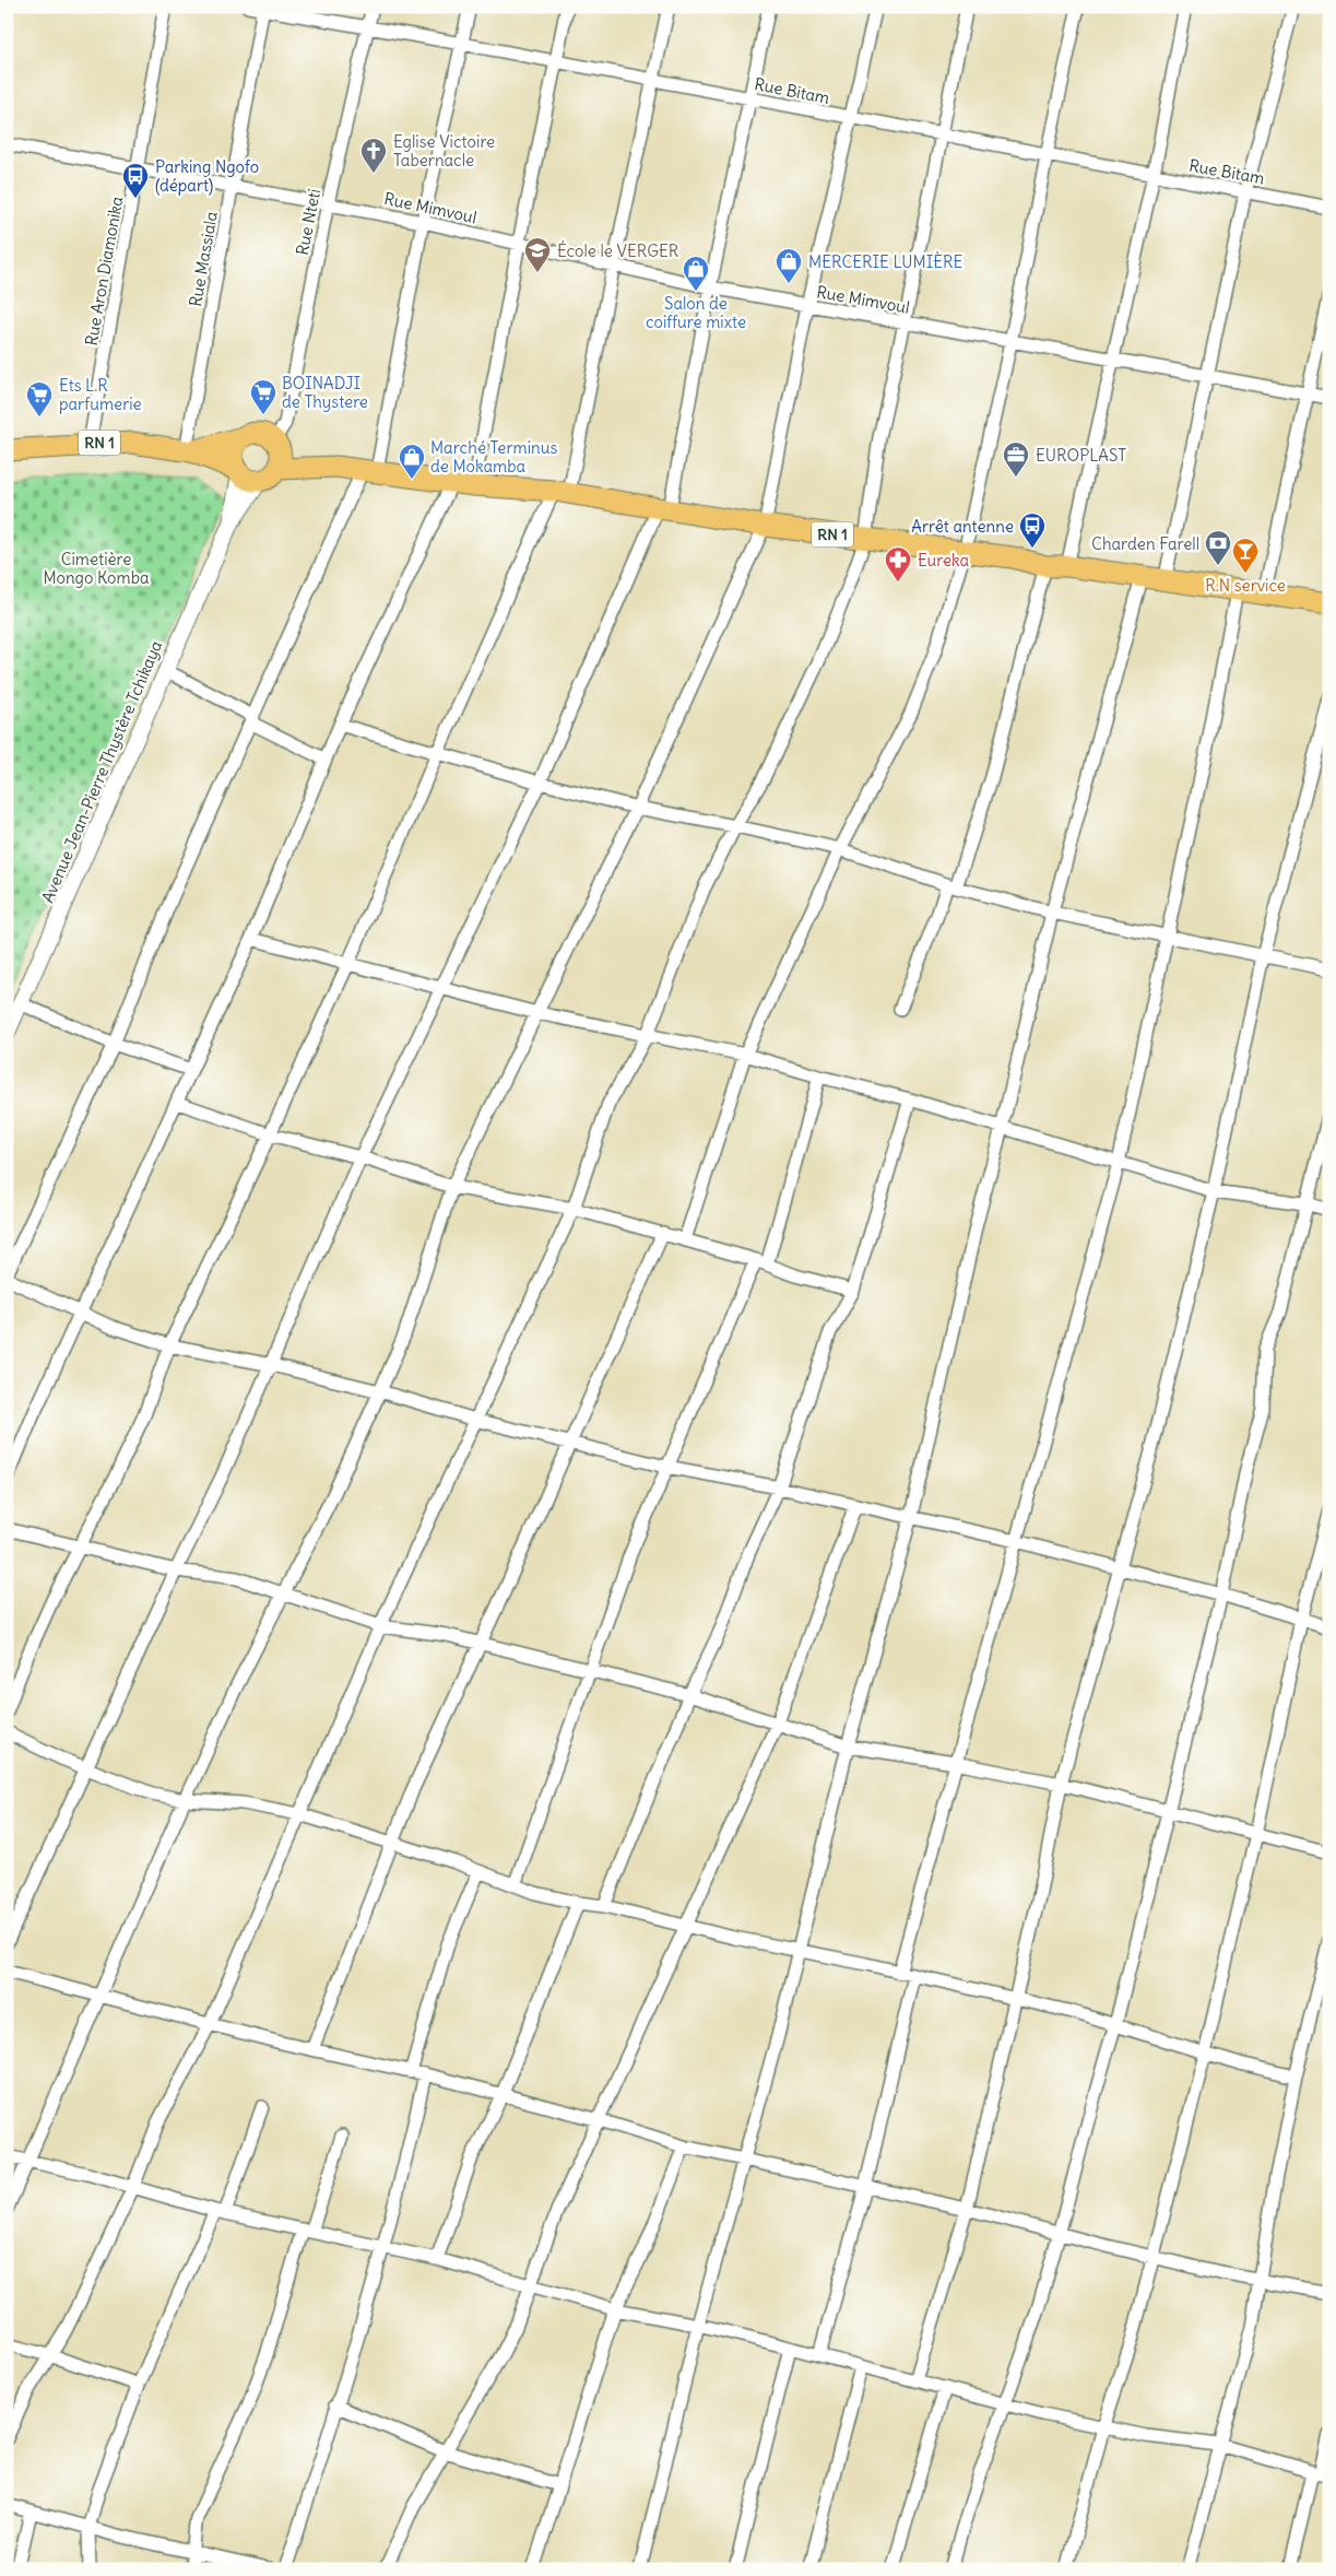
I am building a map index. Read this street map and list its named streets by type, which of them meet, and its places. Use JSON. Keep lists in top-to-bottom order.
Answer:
{
  "streets": {
    "highway": ["RN 1"],
    "street": [
      "Rue Bitam",
      "Rue Mimvoul",
      "Rue Nteti",
      "Rue Massiala",
      "Rue Aron Diamonika",
      "Avenue Jean-Pierre Thystère Tchikaya"
    ]
  },
  "crossings": [
    ["Rue Bitam", "Rue Nteti"],
    ["Rue Bitam", "Rue Massiala"],
    ["Rue Mimvoul", "Rue Nteti"],
    ["Rue Mimvoul", "Rue Massiala"],
    ["Rue Mimvoul", "Rue Aron Diamonika"],
    ["Rue Nteti", "RN 1"],
    ["Rue Nteti", "Avenue Jean-Pierre Thystère Tchikaya"],
    ["Rue Massiala", "RN 1"],
    ["Rue Aron Diamonika", "RN 1"],
    ["RN 1", "Avenue Jean-Pierre Thystère Tchikaya"]
  ],
  "parks": ["Cimetière Mongo Komba"],
  "places": {
    "church": ["Eglise Victoire Tabernacle"],
    "bus stop": ["Parking Ngofo (départ)", "Arrêt antenne"],
    "school or university": ["École le VERGER"],
    "shop": ["MERCERIE LUMIÈRE", "Salon de coiffure mixte", "Marché Terminus de Mokamba"],
    "supermarket": ["BOINADJI de Thystere", "Ets L.R parfumerie"],
    "office": ["EUROPLAST"],
    "bank": ["Charden Farell"],
    "bar": ["R.N service"],
    "pharmacy": ["Eureka"]
  }
}
